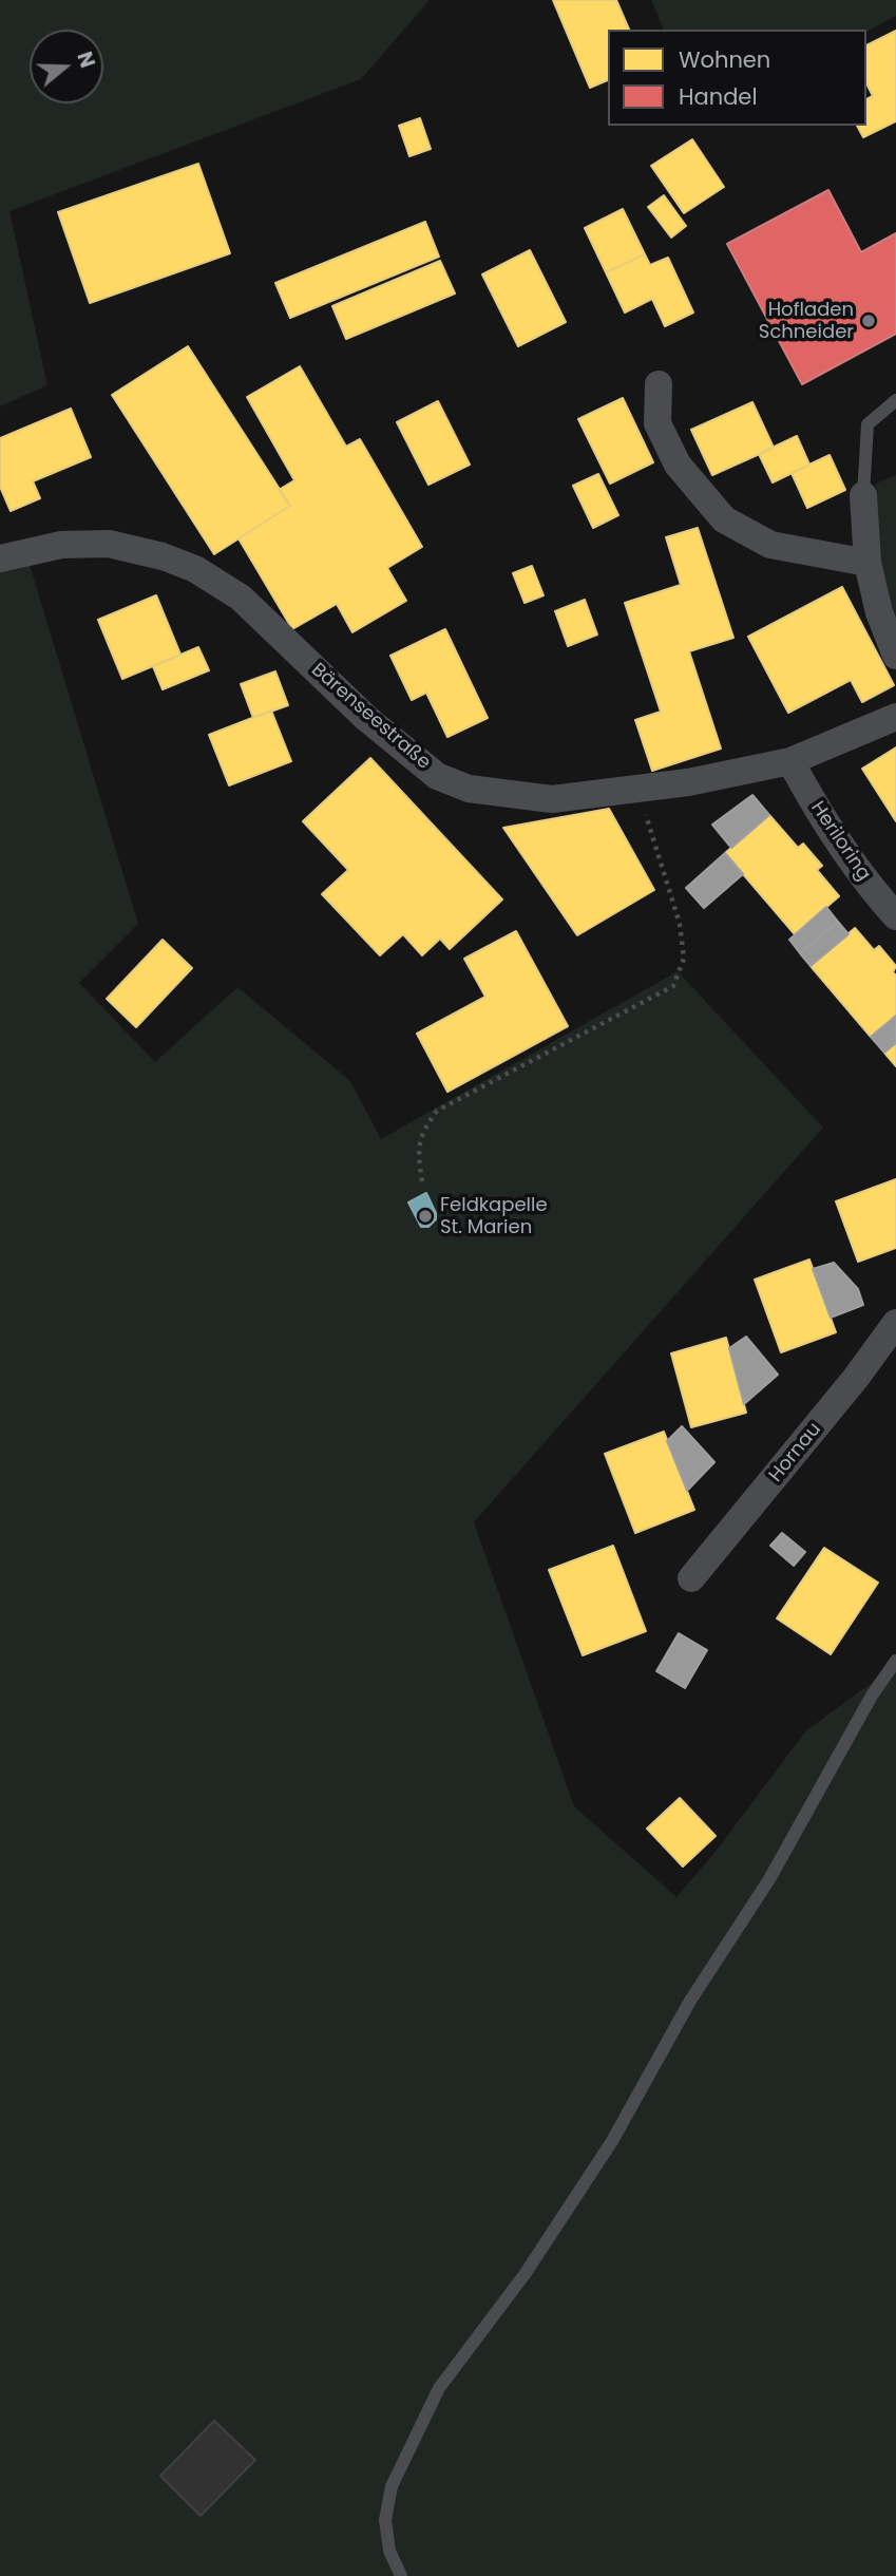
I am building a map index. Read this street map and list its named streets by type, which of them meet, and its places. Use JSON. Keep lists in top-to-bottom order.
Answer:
{
  "streets": {
    "street": ["Bärenseestraße", "Heriloring", "Hornau"]
  },
  "crossings": [
    ["Bärenseestraße", "Heriloring"]
  ],
  "places": ["Hofladen Schneider", "Feldkapelle St. Marien"],
  "legend": ["Wohnen", "Handel"],
  "north": "right"
}
